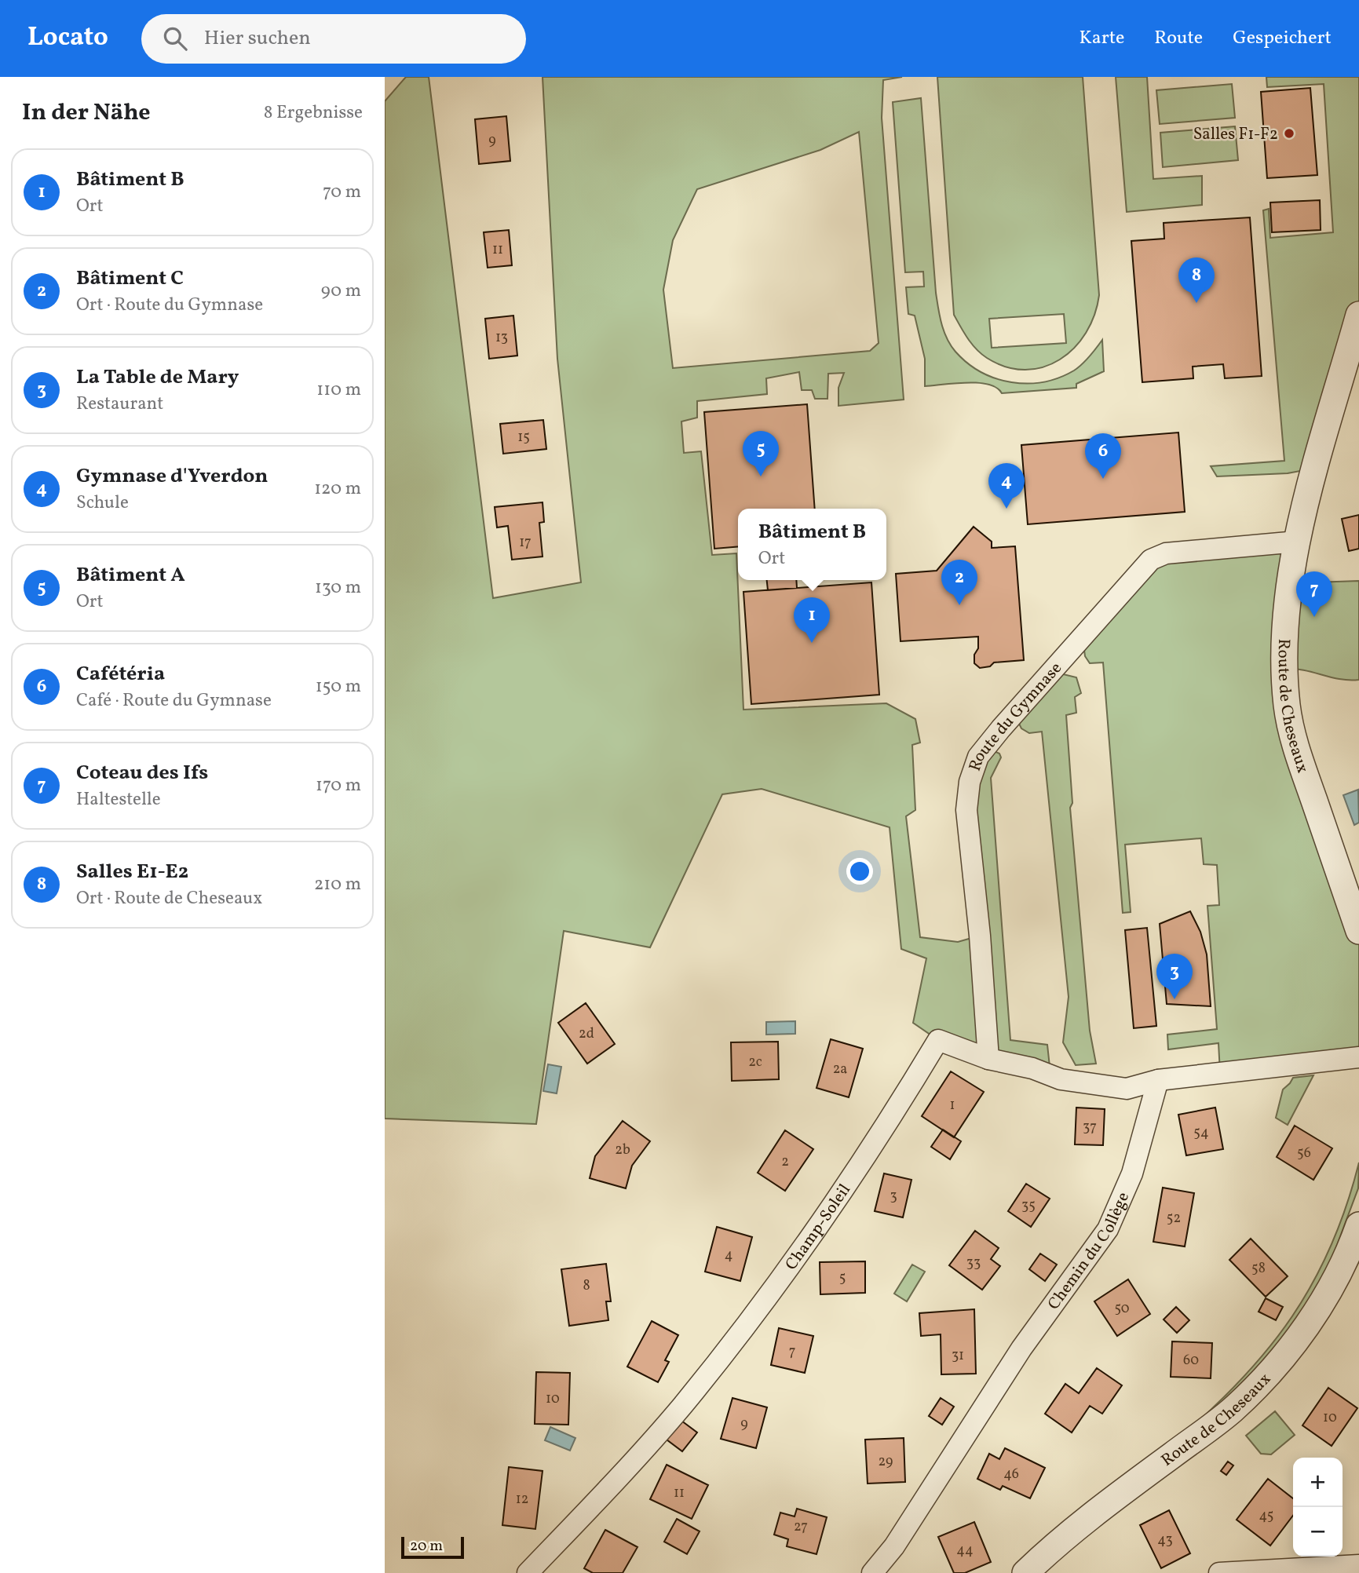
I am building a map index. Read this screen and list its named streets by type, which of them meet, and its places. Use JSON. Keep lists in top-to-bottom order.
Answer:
{
  "streets": {
    "street": [
      "Route de Cheseaux",
      "Route du Gymnase",
      "Champ-Soleil",
      "Chemin du Collège"
    ]
  },
  "crossings": [
    ["Route de Cheseaux", "Route du Gymnase"],
    ["Route du Gymnase", "Champ-Soleil"],
    ["Champ-Soleil", "Chemin du Collège"]
  ],
  "places": ["Salles F1-F2"],
  "house_numbers": [
    "9",
    "11",
    "13",
    "15",
    "17",
    "2d",
    "2c",
    "2a",
    "1",
    "37",
    "54",
    "2b",
    "56",
    "2",
    "3",
    "35",
    "52",
    "4",
    "33",
    "58",
    "5",
    "8",
    "50",
    "7",
    "31",
    "60",
    "10",
    "10",
    "9",
    "29",
    "46",
    "11",
    "12",
    "45",
    "27",
    "43",
    "44"
  ],
  "scale_bar": "20 m",
  "page": {
    "header": "Locato",
    "search": "Hier suchen",
    "nav": ["Karte", "Route", "Gespeichert"],
    "heading": ["In der Nähe", "8 Ergebnisse"],
    "list": [
      {
        "mark": "1",
        "name": "Bâtiment B",
        "note": "Ort",
        "value": "70 m"
      },
      {
        "mark": "2",
        "name": "Bâtiment C",
        "note": "Ort · Route du Gymnase",
        "value": "90 m"
      },
      {
        "mark": "3",
        "name": "La Table de Mary",
        "note": "Restaurant",
        "value": "110 m"
      },
      {
        "mark": "4",
        "name": "Gymnase d'Yverdon",
        "note": "Schule",
        "value": "120 m"
      },
      {
        "mark": "5",
        "name": "Bâtiment A",
        "note": "Ort",
        "value": "130 m"
      },
      {
        "mark": "6",
        "name": "Cafétéria",
        "note": "Café · Route du Gymnase",
        "value": "150 m"
      },
      {
        "mark": "7",
        "name": "Coteau des Ifs",
        "note": "Haltestelle",
        "value": "170 m"
      },
      {
        "mark": "8",
        "name": "Salles E1-E2",
        "note": "Ort · Route de Cheseaux",
        "value": "210 m"
      }
    ],
    "pins": [
      "8",
      "5",
      "6",
      "4",
      "2",
      "7",
      "1",
      "3"
    ],
    "popup": ["Bâtiment B", "Ort"],
    "map_buttons": ["+", "−"],
    "scale": "20 m"
  }
}
